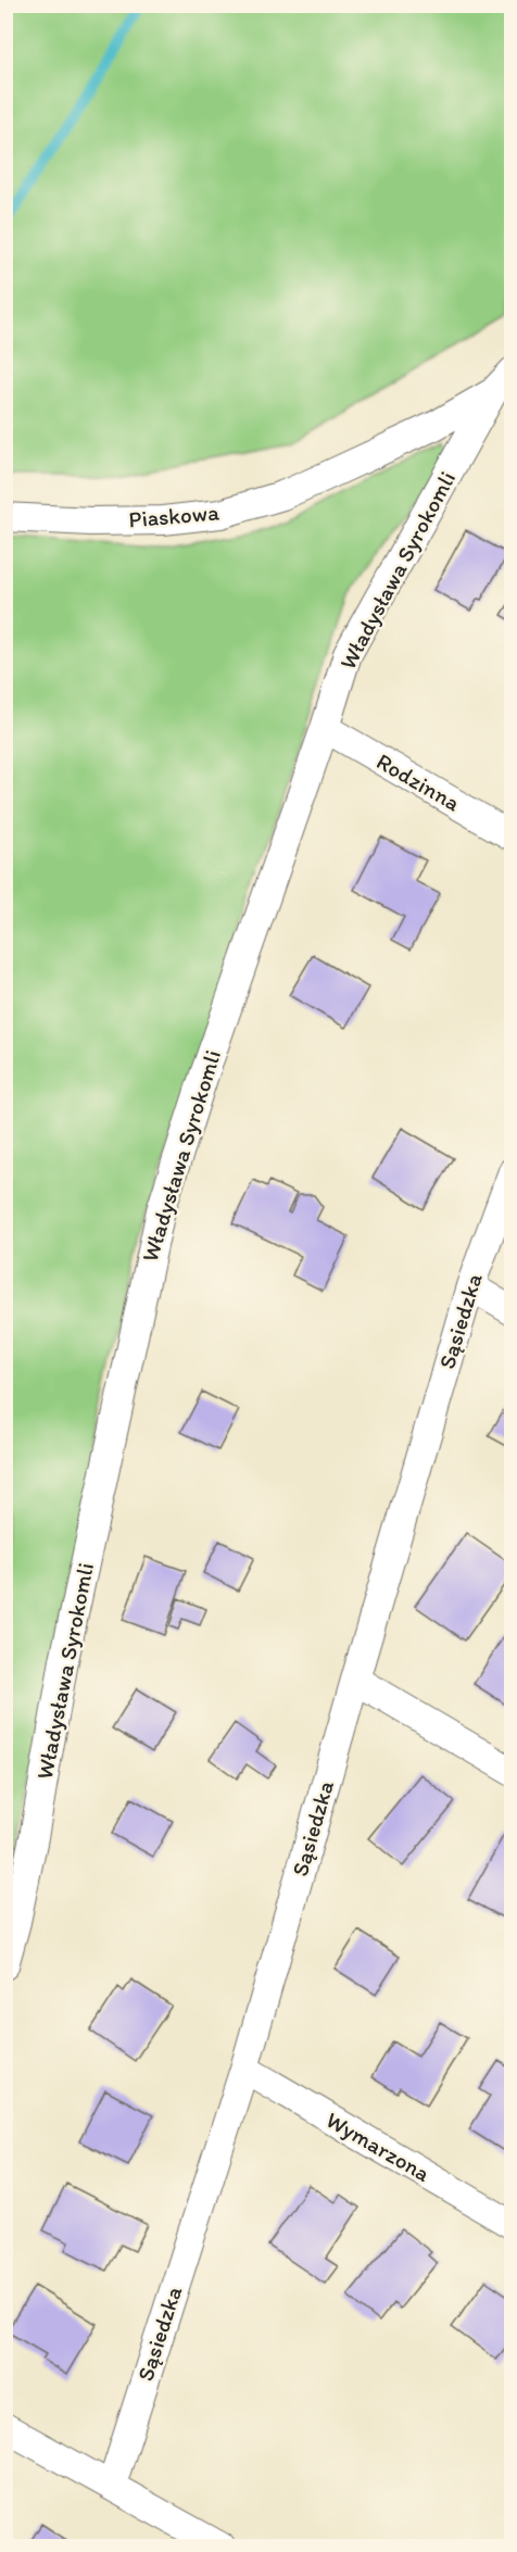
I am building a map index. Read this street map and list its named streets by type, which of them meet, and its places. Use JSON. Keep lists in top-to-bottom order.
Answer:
{
  "streets": {
    "street": [
      "Piaskowa",
      "Władysława Syrokomli",
      "Rodzinna",
      "Sąsiedzka",
      "Wymarzona"
    ]
  },
  "crossings": [
    ["Piaskowa", "Władysława Syrokomli"],
    ["Władysława Syrokomli", "Rodzinna"],
    ["Sąsiedzka", "Wymarzona"]
  ]
}
